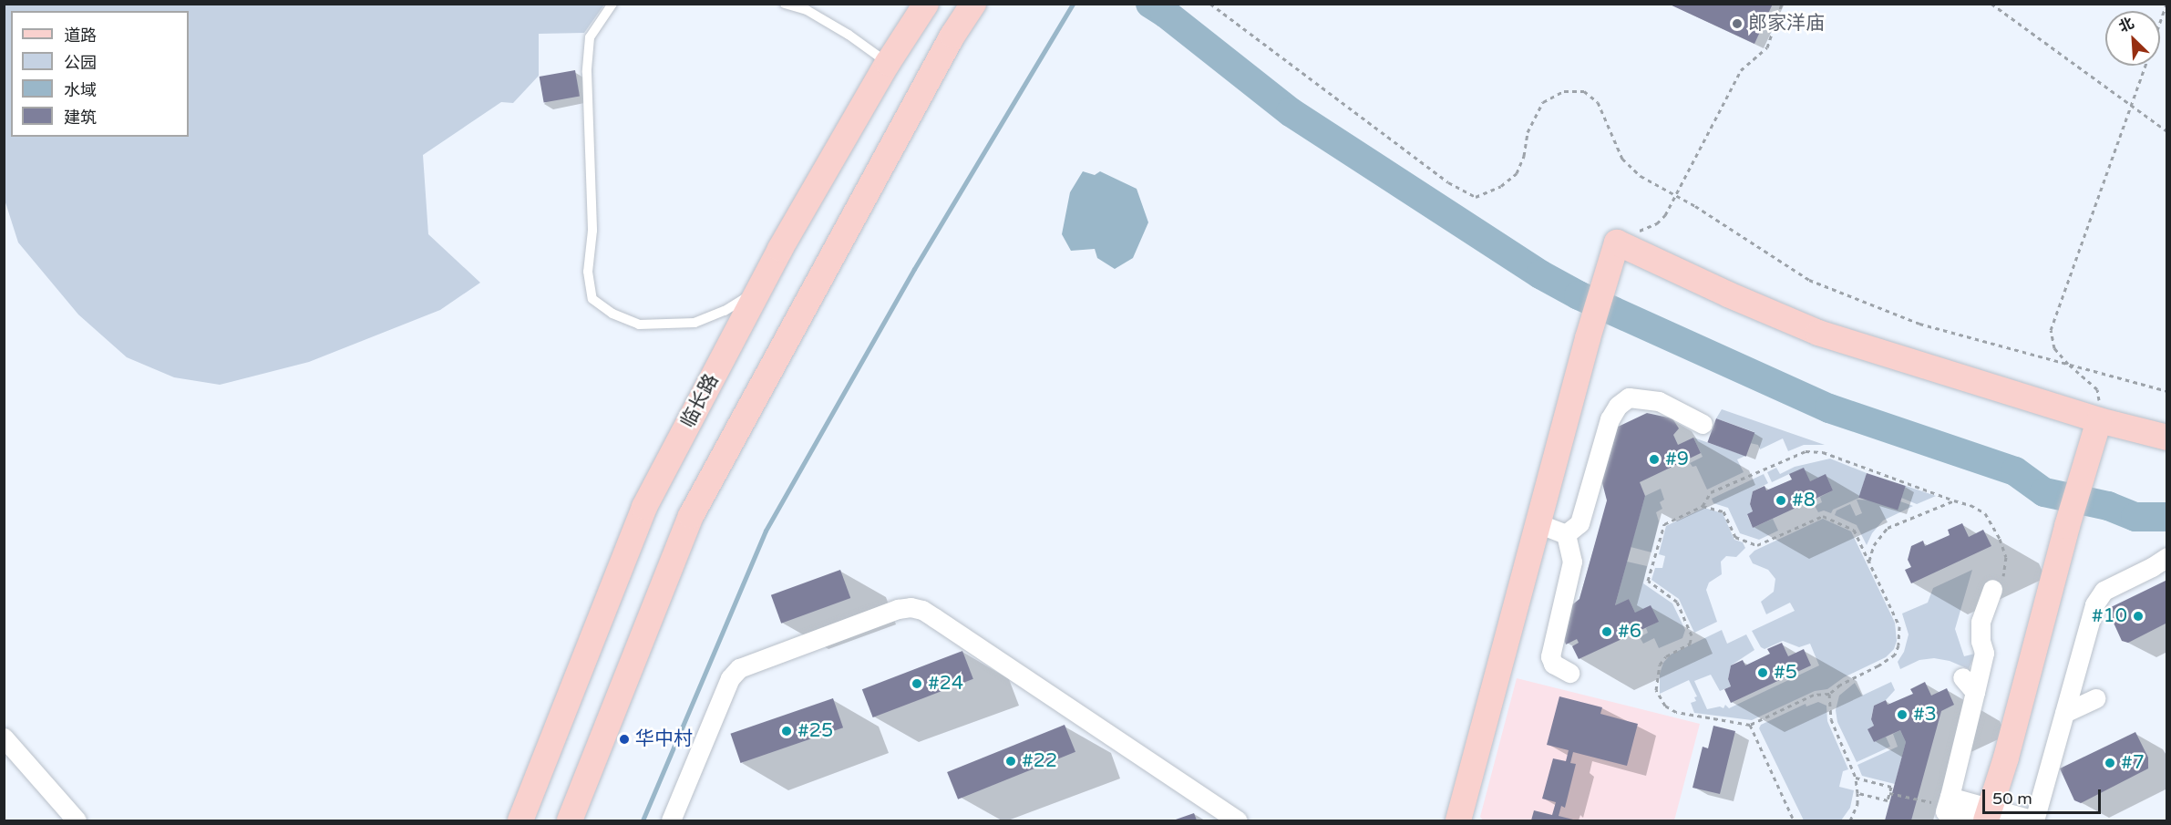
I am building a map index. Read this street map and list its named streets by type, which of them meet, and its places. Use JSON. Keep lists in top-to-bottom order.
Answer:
{
  "streets": {
    "main road": ["临长路"]
  },
  "places": [
    "郎家洋庙",
    "#9",
    "#8",
    "#10",
    "#6",
    "#5",
    "#24",
    "#3",
    "#25",
    "华中村",
    "#22",
    "#7"
  ],
  "legend": [
    "道路",
    "公园",
    "水域",
    "建筑"
  ],
  "scale_bar": "50 m",
  "north": "top left"
}
